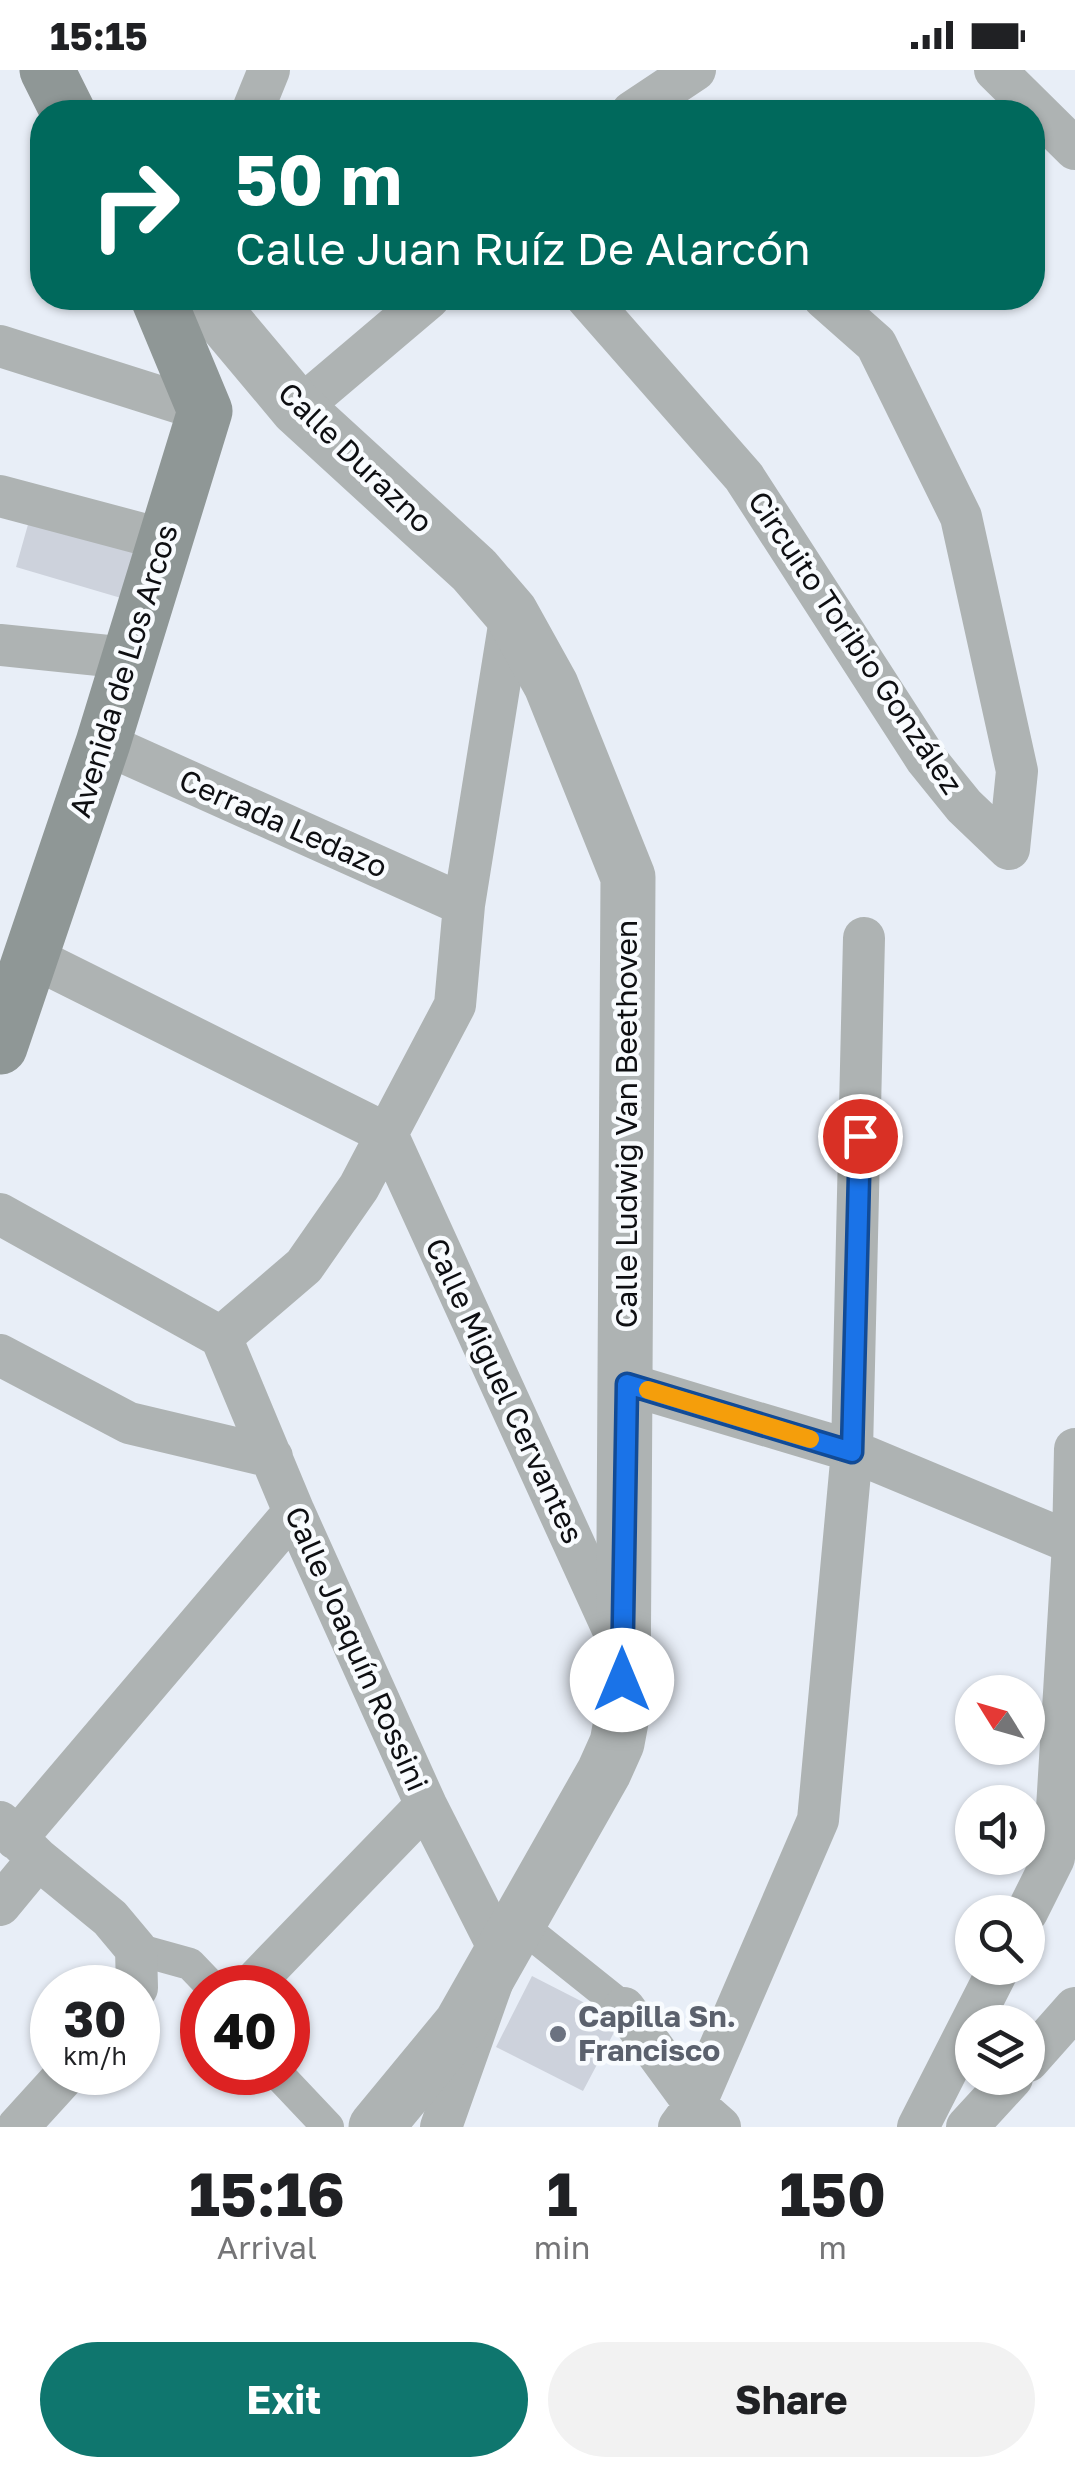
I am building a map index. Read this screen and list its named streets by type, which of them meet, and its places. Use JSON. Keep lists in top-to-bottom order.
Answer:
{
  "streets": {
    "main road": ["Avenida de Los Arcos"],
    "street": [
      "Calle Durazno",
      "Circuito Toribio González",
      "Cerrada Ledazo",
      "Calle Ludwig Van Beethoven",
      "Calle Miguel Cervantes",
      "Calle Joaquín Rossini"
    ]
  },
  "crossings": [
    ["Calle Durazno", "Calle Ludwig Van Beethoven"],
    ["Avenida de Los Arcos", "Cerrada Ledazo"],
    ["Calle Ludwig Van Beethoven", "Calle Miguel Cervantes"],
    ["Calle Ludwig Van Beethoven", "Calle Joaquín Rossini"]
  ],
  "places": ["Capilla Sn. Francisco"],
  "north": "top left",
  "page": {
    "status": "15:15",
    "turn": ["50 m", "Calle Juan Ruíz De Alarcón"],
    "speed": "30 km/h",
    "limit": "40",
    "eta": [
      "15:16",
      "Arrival",
      "1",
      "min",
      "150",
      "m"
    ],
    "buttons": ["Exit", "Share"]
  }
}
